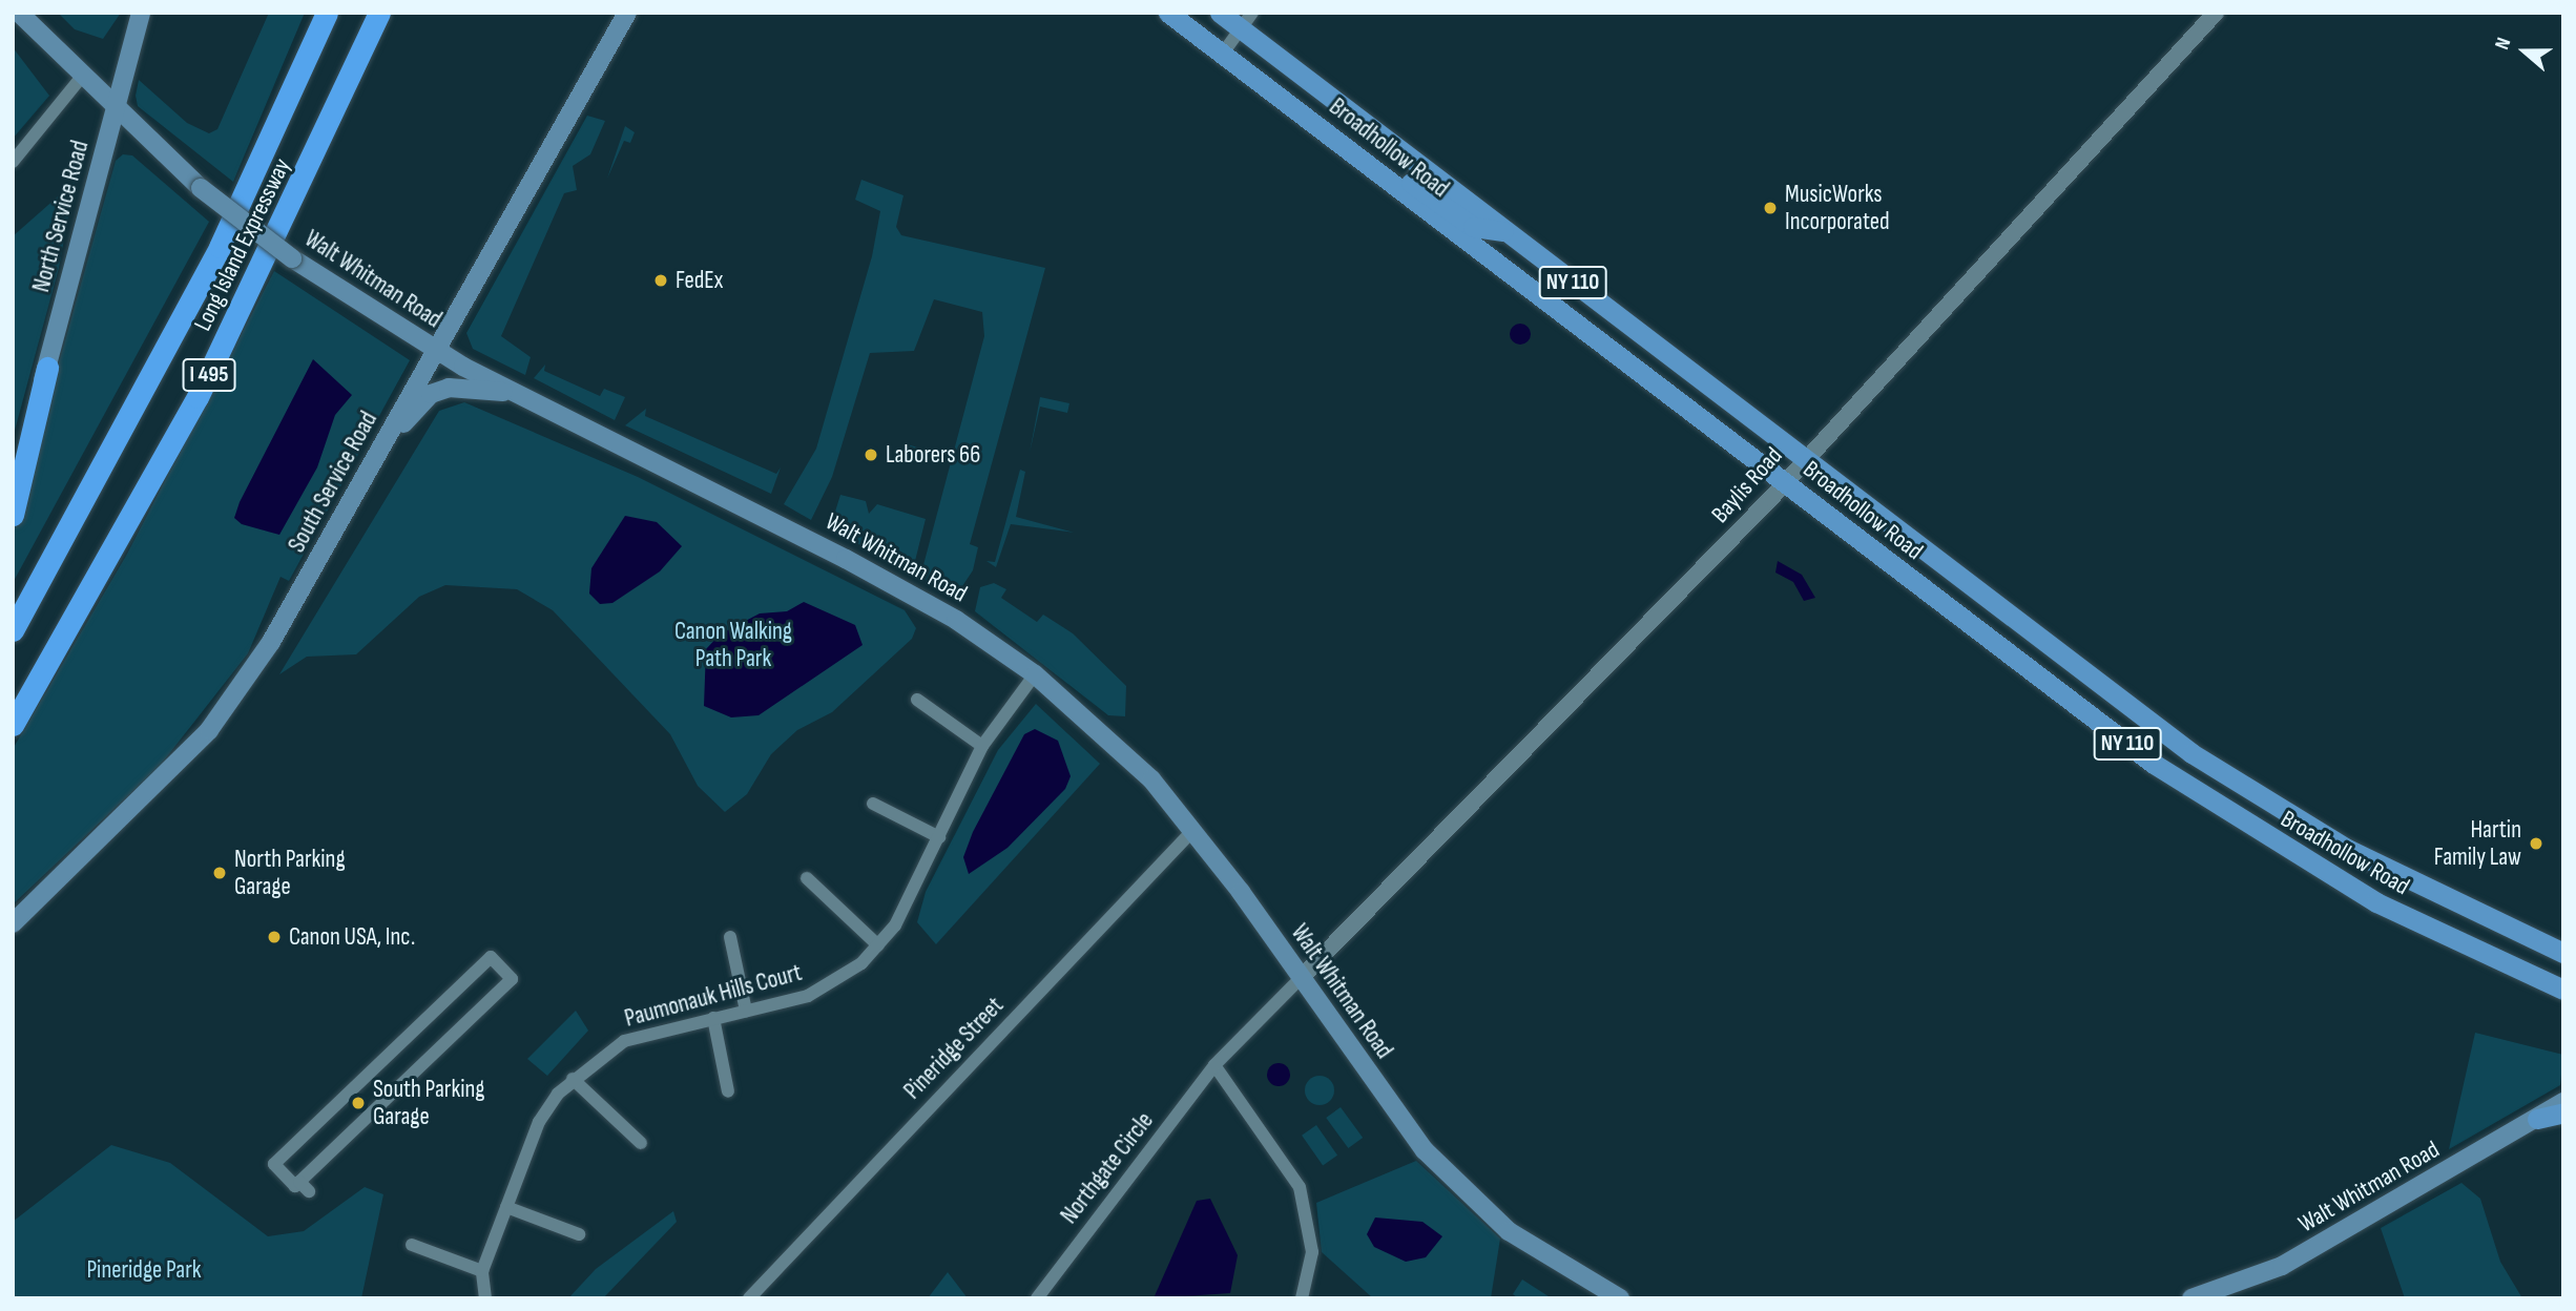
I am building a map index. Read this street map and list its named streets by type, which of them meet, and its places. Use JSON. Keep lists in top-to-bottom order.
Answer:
{
  "streets": {
    "highway": ["Long Island Expressway", "I 495"],
    "main road": [
      "Broadhollow Road",
      "North Service Road",
      "Walt Whitman Road",
      "NY 110",
      "South Service Road"
    ],
    "street": [
      "Baylis Road",
      "Paumonauk Hills Court",
      "Pineridge Street",
      "Northgate Circle"
    ]
  },
  "crossings": [
    ["Broadhollow Road", "Baylis Road"],
    ["North Service Road", "Walt Whitman Road"],
    ["Walt Whitman Road", "South Service Road"],
    ["Walt Whitman Road", "Baylis Road"],
    ["Walt Whitman Road", "Paumonauk Hills Court"],
    ["Walt Whitman Road", "Pineridge Street"],
    ["Walt Whitman Road", "Northgate Circle"],
    ["Baylis Road", "Northgate Circle"]
  ],
  "parks": ["Canon Walking Path Park", "Pineridge Park"],
  "places": [
    "MusicWorks Incorporated",
    "FedEx",
    "Laborers 66",
    "Hartin Family Law",
    "North Parking Garage",
    "Canon USA, Inc.",
    "South Parking Garage"
  ],
  "north": "left"
}
